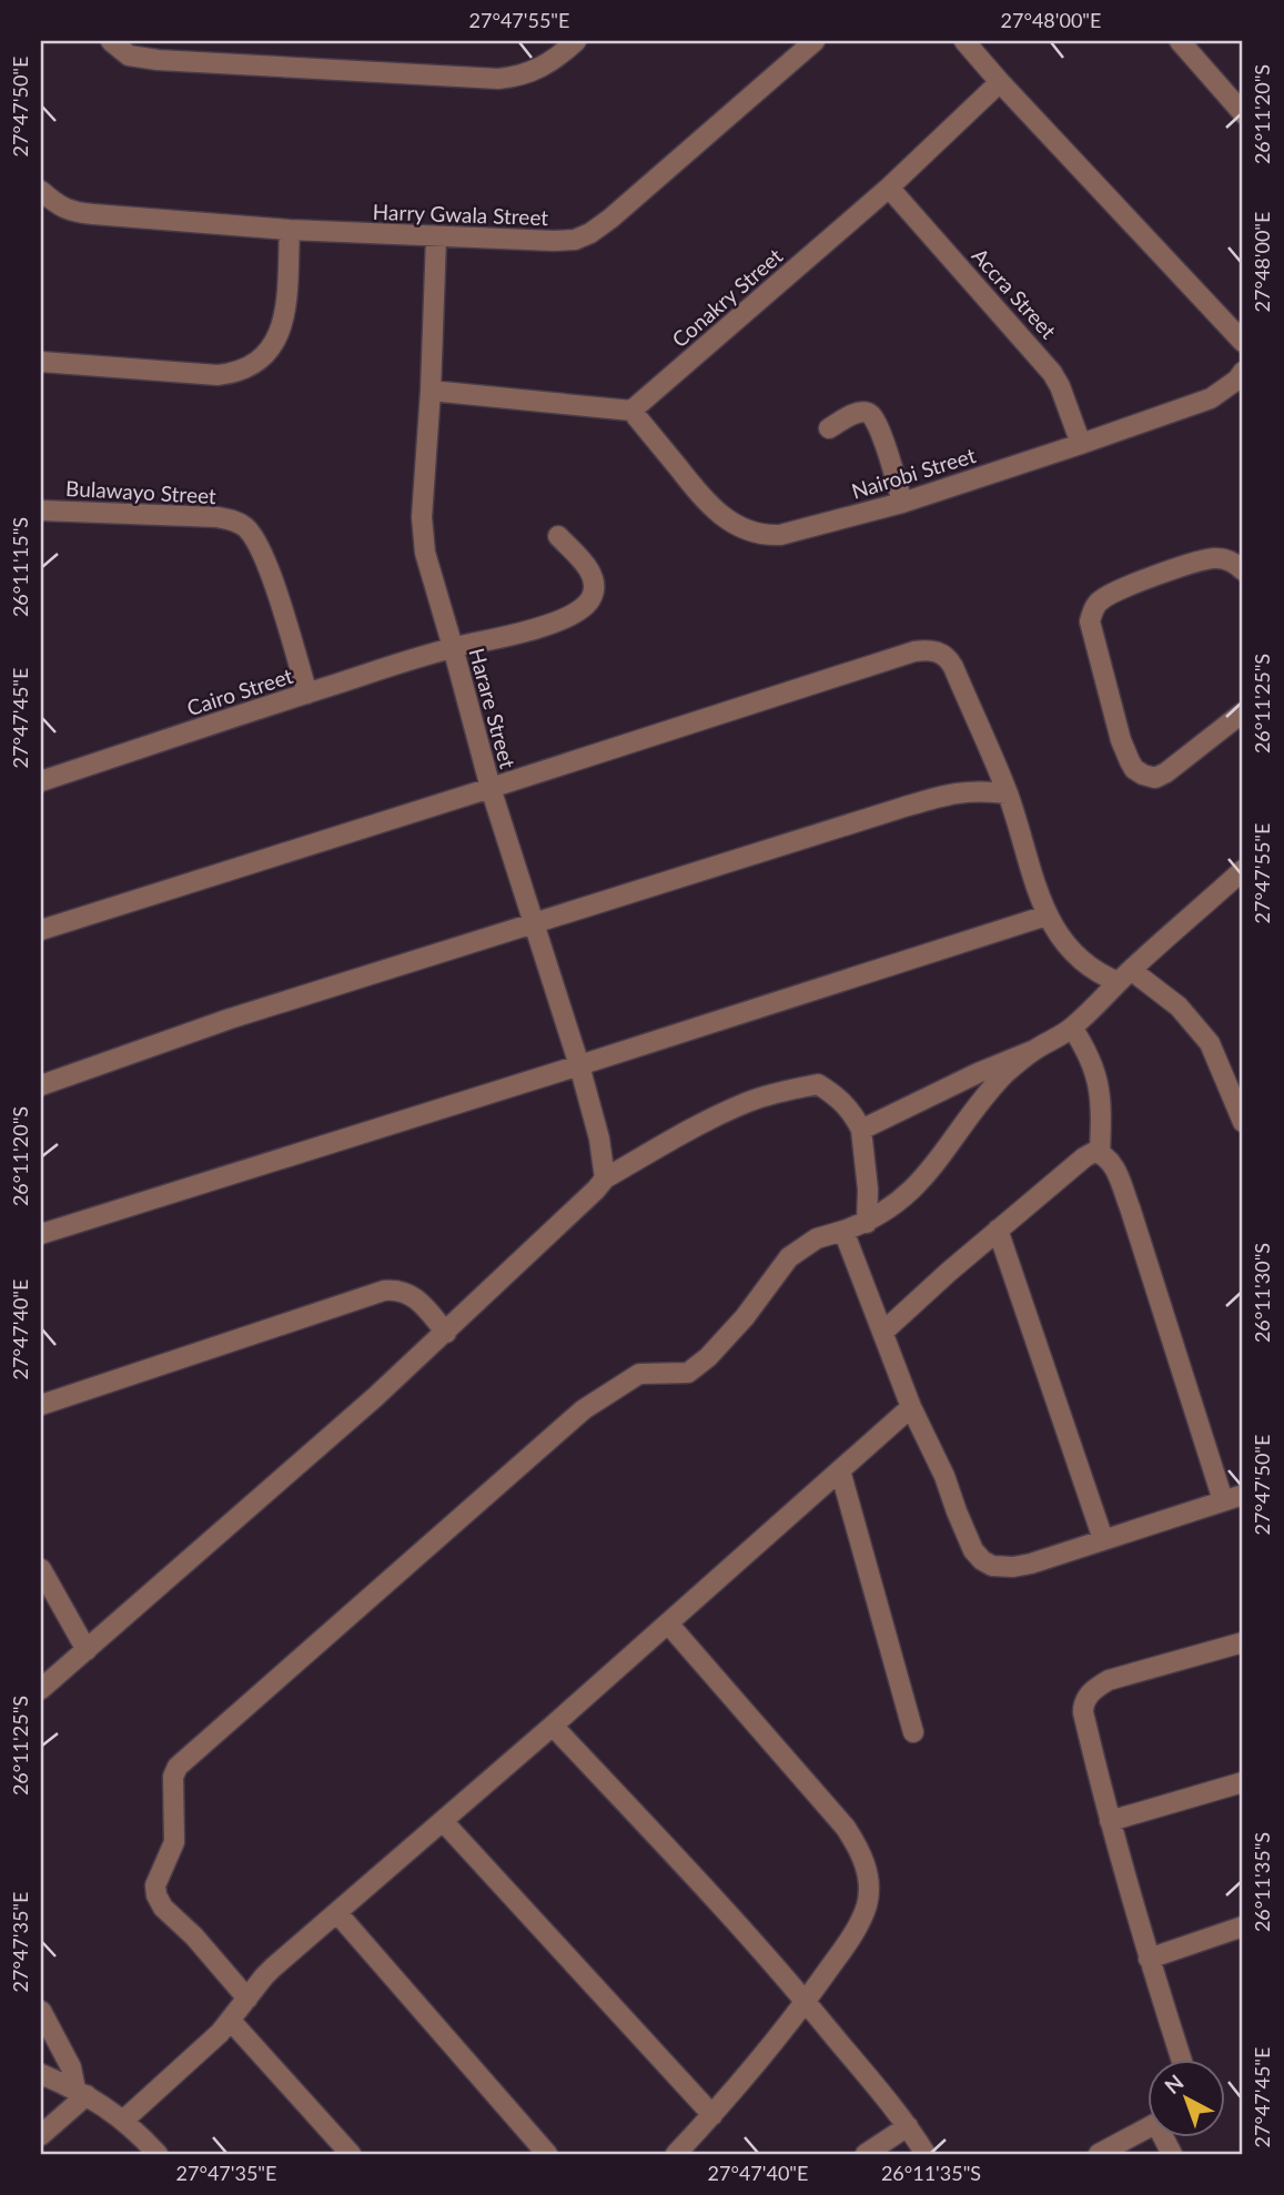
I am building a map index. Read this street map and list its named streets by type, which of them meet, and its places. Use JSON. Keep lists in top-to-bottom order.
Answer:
{
  "streets": {
    "street": [
      "Harry Gwala Street",
      "Accra Street",
      "Conakry Street",
      "Nairobi Street",
      "Bulawayo Street",
      "Cairo Street",
      "Harare Street"
    ]
  },
  "crossings": [
    ["Harry Gwala Street", "Harare Street"],
    ["Accra Street", "Conakry Street"],
    ["Accra Street", "Nairobi Street"],
    ["Conakry Street", "Nairobi Street"],
    ["Bulawayo Street", "Cairo Street"],
    ["Cairo Street", "Harare Street"]
  ],
  "north": "top left",
  "coordinates": [
    "27°47'55\"E",
    "27°48'00\"E",
    "27°47'50\"E",
    "26°11'20\"S",
    "26°11'15\"S",
    "26°11'25\"S",
    "27°47'45\"E",
    "26°11'30\"S",
    "27°47'40\"E",
    "26°11'35\"S",
    "27°47'35\"E"
  ]
}
